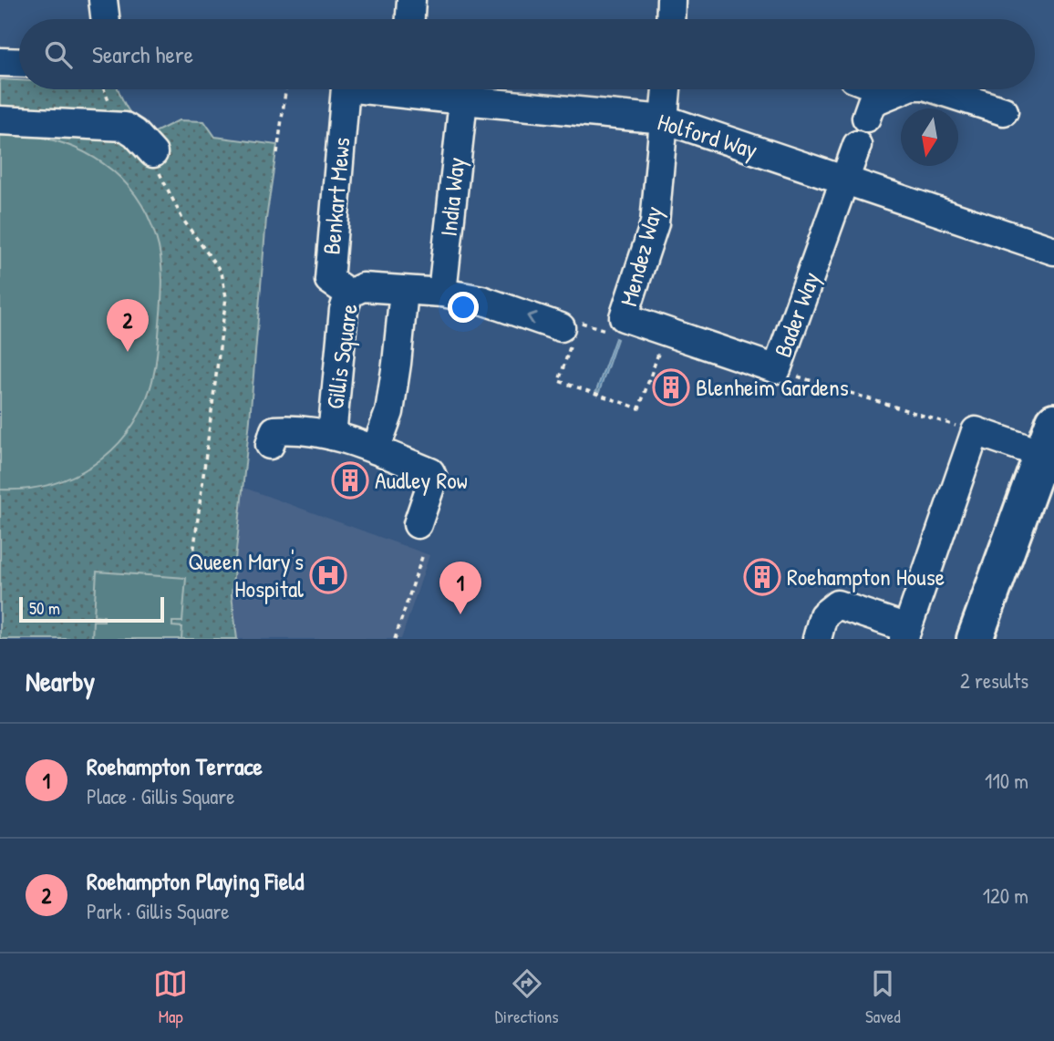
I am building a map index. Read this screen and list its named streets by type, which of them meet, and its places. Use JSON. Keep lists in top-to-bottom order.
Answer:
{
  "streets": {
    "street": [
      "Holford Way",
      "Benkart Mews",
      "India Way",
      "Mendez Way",
      "Bader Way",
      "Gillis Square"
    ]
  },
  "crossings": [
    ["Holford Way", "India Way"],
    ["Holford Way", "Mendez Way"],
    ["Holford Way", "Bader Way"],
    ["Benkart Mews", "Gillis Square"],
    ["India Way", "Gillis Square"],
    ["Mendez Way", "Bader Way"]
  ],
  "places": {
    "building": ["Blenheim Gardens", "Audley Row", "Roehampton House"],
    "hospital": ["Queen Mary's Hospital"]
  },
  "scale_bar": "50 m",
  "north": "bottom",
  "page": {
    "search": "Search here",
    "pins": ["2", "1"],
    "scale": "50 m",
    "heading": ["Nearby", "2 results"],
    "list": [
      {
        "mark": "1",
        "name": "Roehampton Terrace",
        "note": "Place · Gillis Square",
        "value": "110 m"
      },
      {
        "mark": "2",
        "name": "Roehampton Playing Field",
        "note": "Park · Gillis Square",
        "value": "120 m"
      }
    ],
    "nav": ["Map", "Directions", "Saved"]
  }
}
